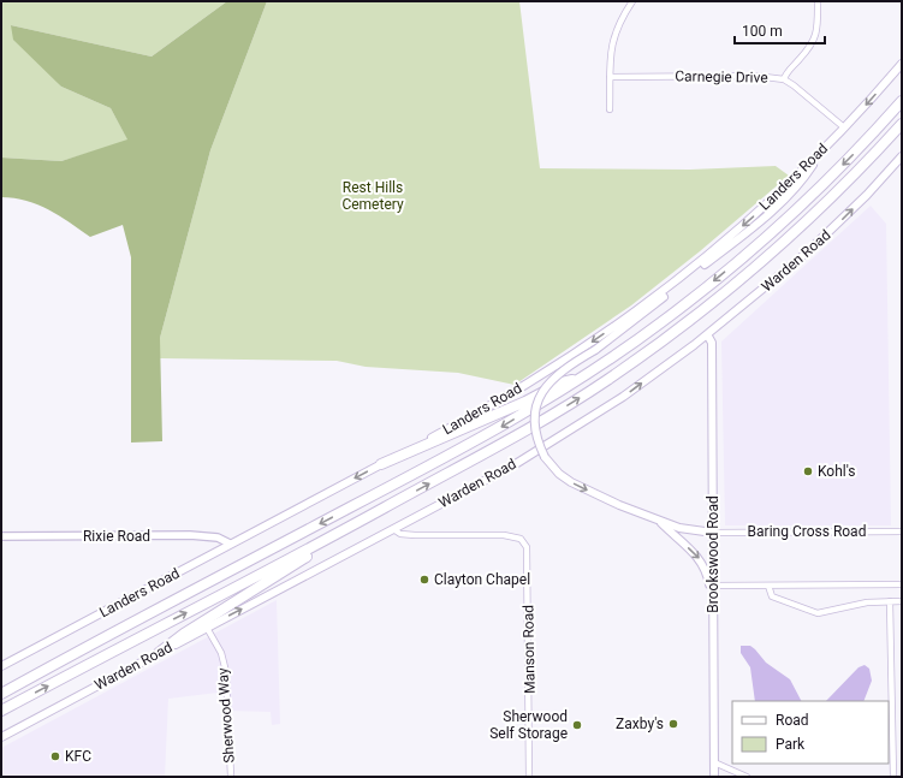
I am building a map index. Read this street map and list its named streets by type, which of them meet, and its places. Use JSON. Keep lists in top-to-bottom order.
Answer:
{
  "streets": {
    "main road": ["Landers Road", "Warden Road", "Brookswood Road"],
    "street": [
      "Carnegie Drive",
      "Baring Cross Road",
      "Rixie Road",
      "Manson Road",
      "Sherwood Way"
    ]
  },
  "crossings": [
    ["Carnegie Drive", "Landers Road"],
    ["Landers Road", "Rixie Road"],
    ["Warden Road", "Brookswood Road"],
    ["Warden Road", "Manson Road"],
    ["Warden Road", "Sherwood Way"],
    ["Baring Cross Road", "Brookswood Road"]
  ],
  "one_way": ["Landers Road", "Warden Road"],
  "parks": ["Rest Hills Cemetery"],
  "places": [
    "Kohl's",
    "Clayton Chapel",
    "Zaxby's",
    "Sherwood Self Storage",
    "KFC"
  ],
  "legend": ["Road", "Park"],
  "scale_bar": "100 m"
}
